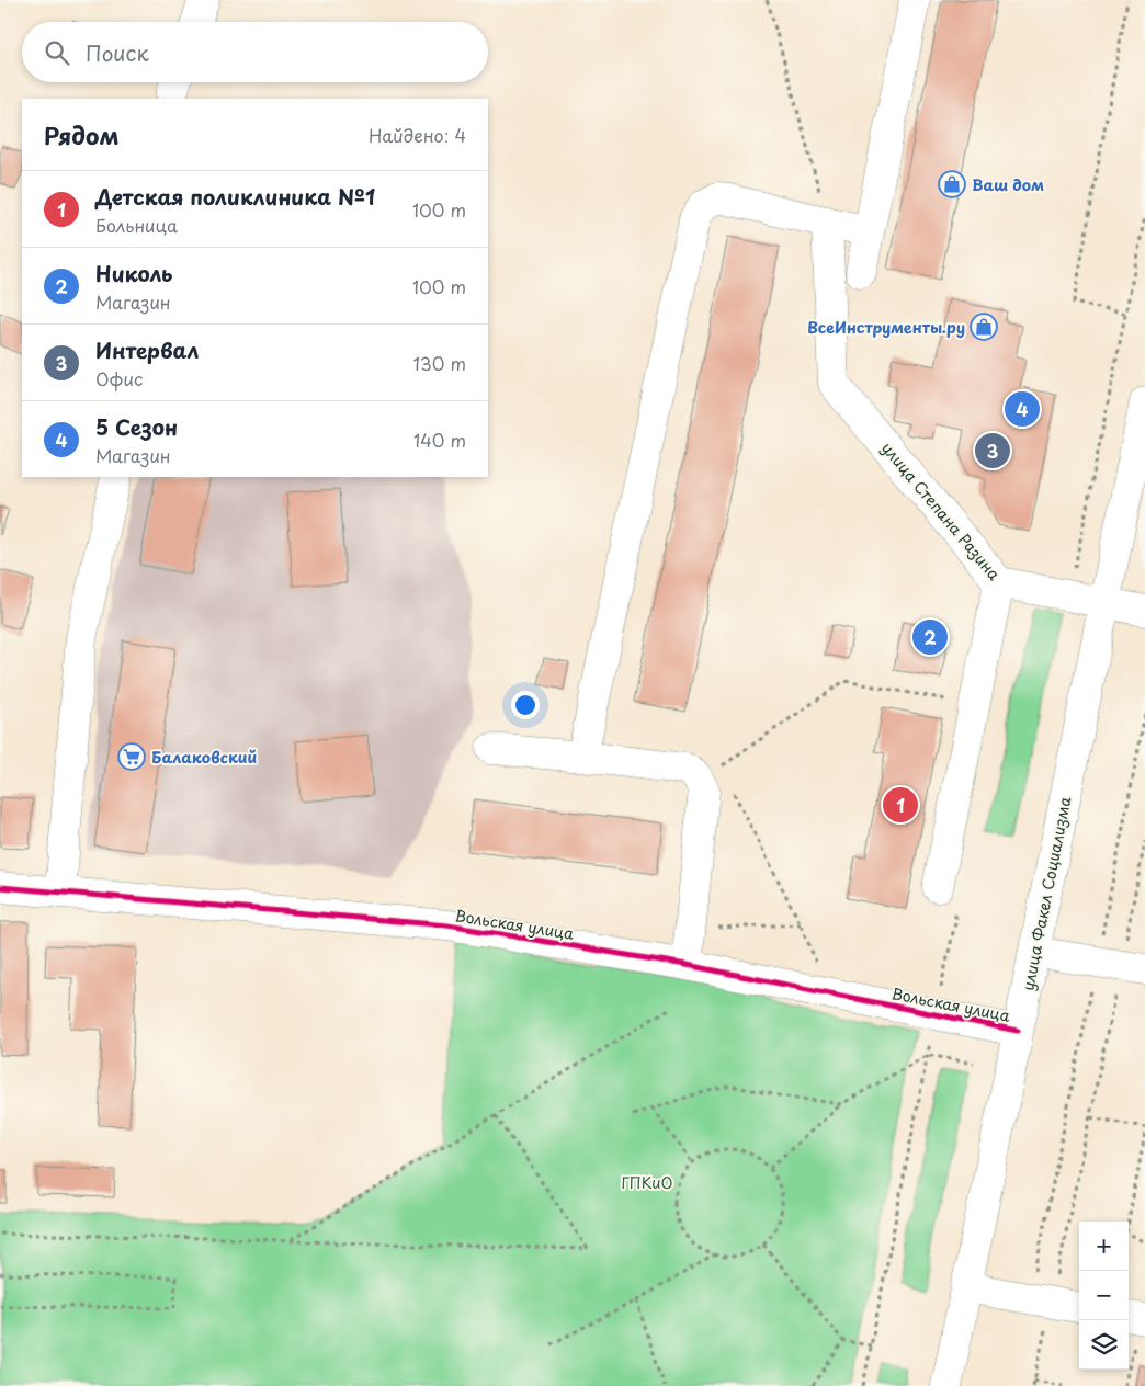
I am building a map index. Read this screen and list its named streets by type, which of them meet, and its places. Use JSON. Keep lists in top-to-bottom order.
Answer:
{
  "streets": {
    "street": ["улица Степана Разина", "улица Факел Социализма", "Вольская улица"]
  },
  "crossings": [
    ["улица Степана Разина", "улица Факел Социализма"],
    ["улица Факел Социализма", "Вольская улица"]
  ],
  "parks": ["ГПКиО"],
  "places": {
    "shop": ["Ваш дом", "ВсеИнструменты.ру"],
    "supermarket": ["Балаковский"]
  },
  "page": {
    "search": "Поиск",
    "heading": ["Рядом", "Найдено: 4"],
    "list": [
      {
        "mark": "1",
        "name": "Детская поликлиника №1",
        "note": "Больница",
        "value": "100 m"
      },
      {
        "mark": "2",
        "name": "Николь",
        "note": "Магазин",
        "value": "100 m"
      },
      {
        "mark": "3",
        "name": "Интервал",
        "note": "Офис",
        "value": "130 m"
      },
      {
        "mark": "4",
        "name": "5 Сезон",
        "note": "Магазин",
        "value": "140 m"
      }
    ],
    "pins": [
      "4",
      "3",
      "2",
      "1"
    ],
    "map_buttons": ["+", "−"]
  }
}
